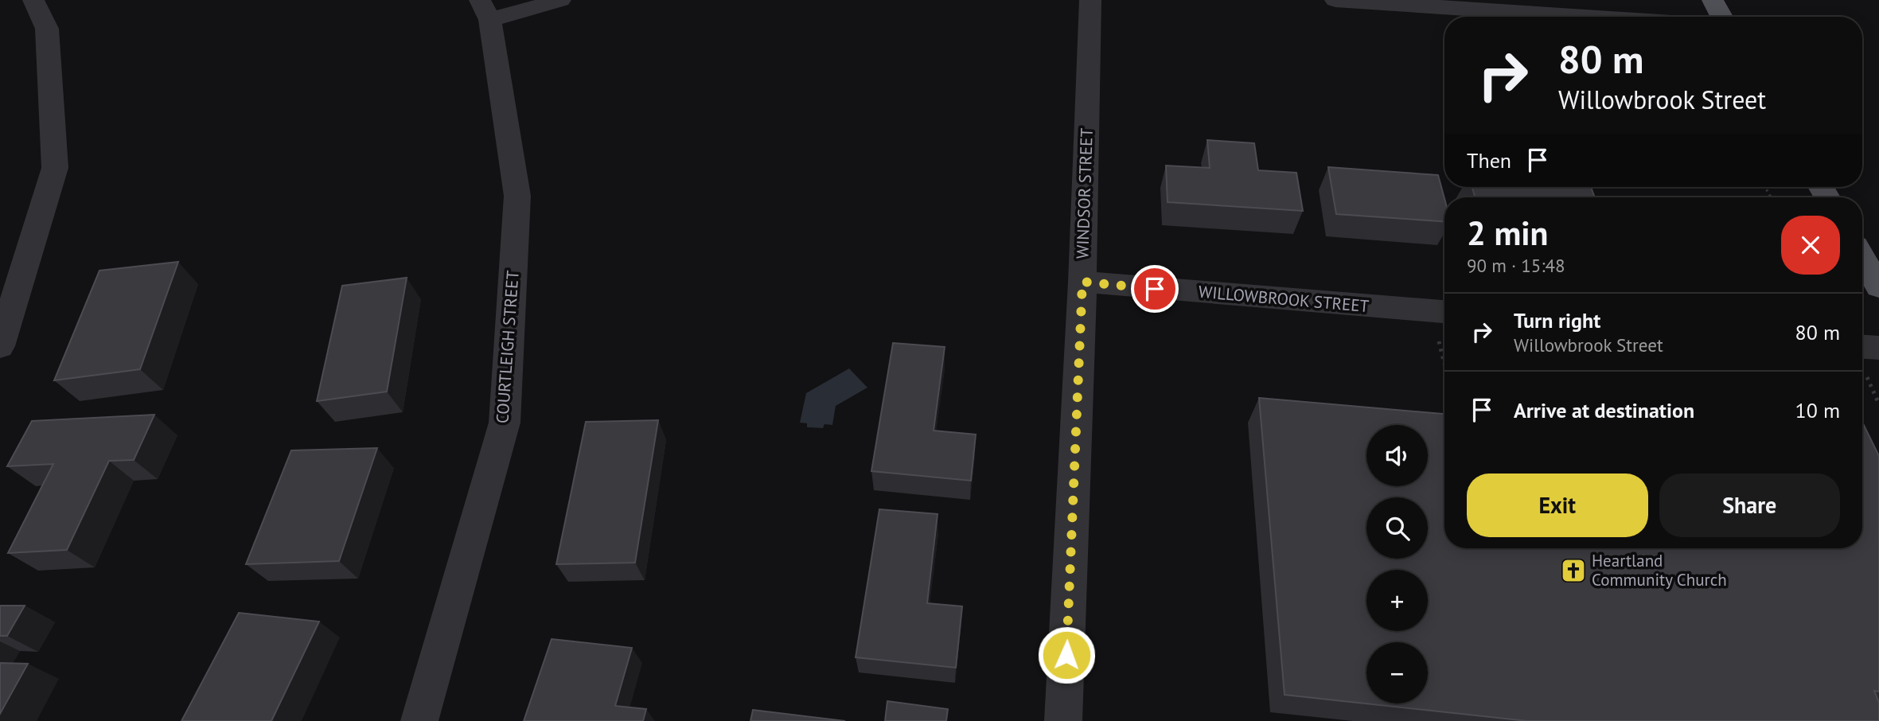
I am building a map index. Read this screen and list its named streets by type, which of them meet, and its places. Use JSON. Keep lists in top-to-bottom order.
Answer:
{
  "streets": {
    "street": ["WINDSOR STREET", "WILLOWBROOK STREET", "COURTLEIGH STREET"]
  },
  "crossings": [
    ["WINDSOR STREET", "WILLOWBROOK STREET"]
  ],
  "places": {
    "church": ["Heartland Community Church"]
  },
  "page": {
    "turn": ["80 m", "Willowbrook Street"],
    "then": "Then",
    "heading": ["2 min", "90 m · 15:48"],
    "list": [
      {
        "name": "Turn right",
        "note": "Willowbrook Street",
        "value": "80 m"
      },
      {
        "name": "Arrive at destination",
        "value": "10 m"
      }
    ],
    "map_buttons": ["+", "−"],
    "buttons": ["Exit", "Share"]
  }
}
